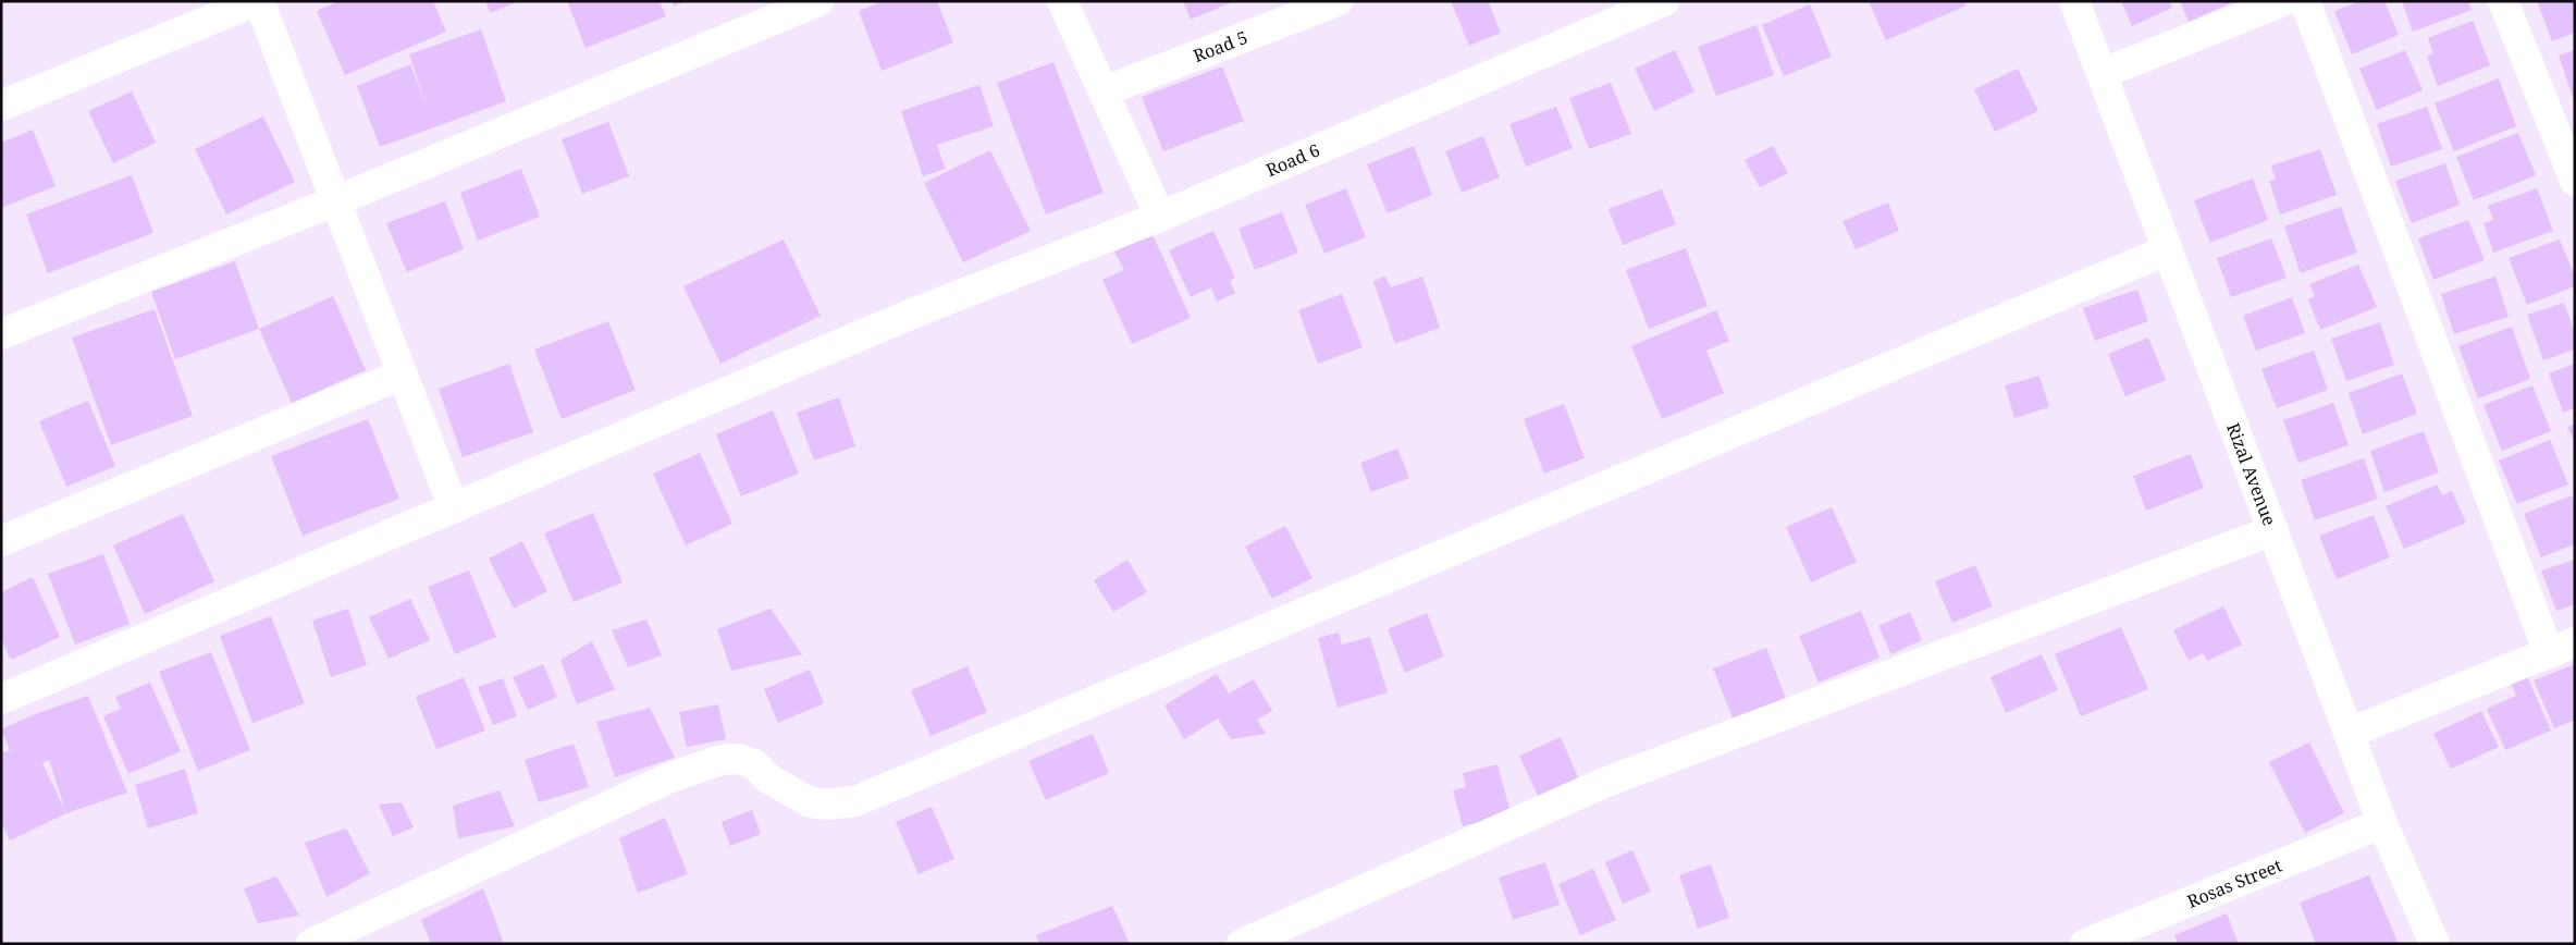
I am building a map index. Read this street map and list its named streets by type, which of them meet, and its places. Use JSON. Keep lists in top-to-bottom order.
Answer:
{
  "streets": {
    "street": [
      "Road 5",
      "Road 6",
      "Rizal Avenue",
      "Rosas Street"
    ]
  },
  "crossings": [
    ["Rizal Avenue", "Rosas Street"]
  ]
}
